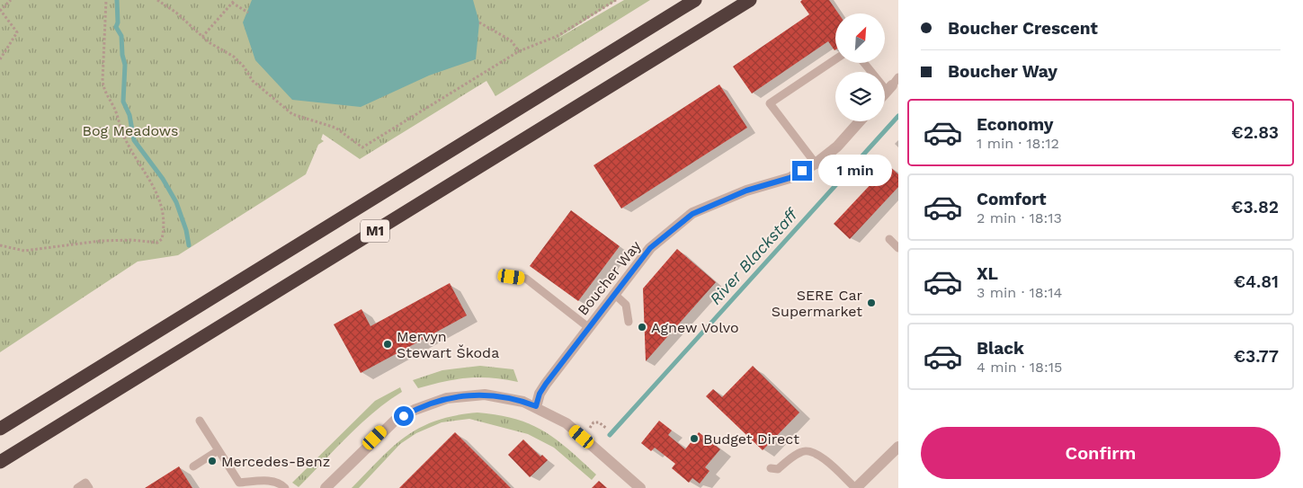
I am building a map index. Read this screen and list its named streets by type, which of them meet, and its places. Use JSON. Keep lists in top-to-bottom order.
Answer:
{
  "streets": {
    "highway": ["M1"],
    "street": ["Boucher Way"]
  },
  "water": ["River Blackstaff"],
  "parks": ["Bog Meadows"],
  "places": [
    "SERE Car Supermarket",
    "Agnew Volvo",
    "Mervyn Stewart Škoda",
    "Budget Direct",
    "Mercedes-Benz"
  ],
  "north": "top right",
  "page": {
    "banner": ["Boucher Crescent", "Boucher Way"],
    "list": [
      {
        "name": "Economy",
        "note": "1 min · 18:12",
        "value": "€2.83"
      },
      {
        "name": "Comfort",
        "note": "2 min · 18:13",
        "value": "€3.82"
      },
      {
        "name": "XL",
        "note": "3 min · 18:14",
        "value": "€4.81"
      },
      {
        "name": "Black",
        "note": "4 min · 18:15",
        "value": "€3.77"
      }
    ],
    "bubble": "1 min",
    "buttons": "Confirm"
  }
}
